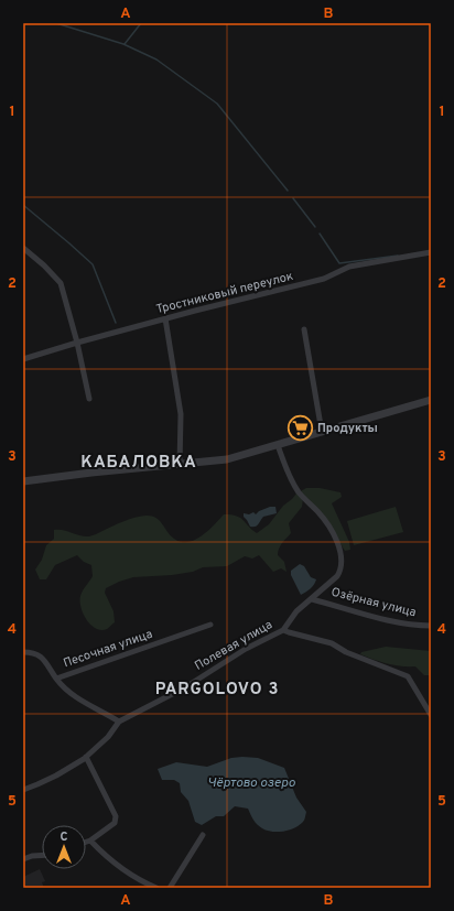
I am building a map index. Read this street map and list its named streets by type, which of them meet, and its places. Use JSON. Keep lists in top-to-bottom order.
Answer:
{
  "streets": {
    "street": [
      "Тростниковый переулок",
      "Озёрная улица",
      "Полевая улица",
      "Песочная улица"
    ]
  },
  "districts": ["КАБАЛОВКА", "PARGOLOVO 3"],
  "water": ["Чёртово озеро"],
  "places": {
    "supermarket": ["Продукты"]
  },
  "north": "top",
  "grid": {
    "columns": ["A", "B"],
    "rows": [
      "1",
      "2",
      "3",
      "4",
      "5"
    ]
  }
}
